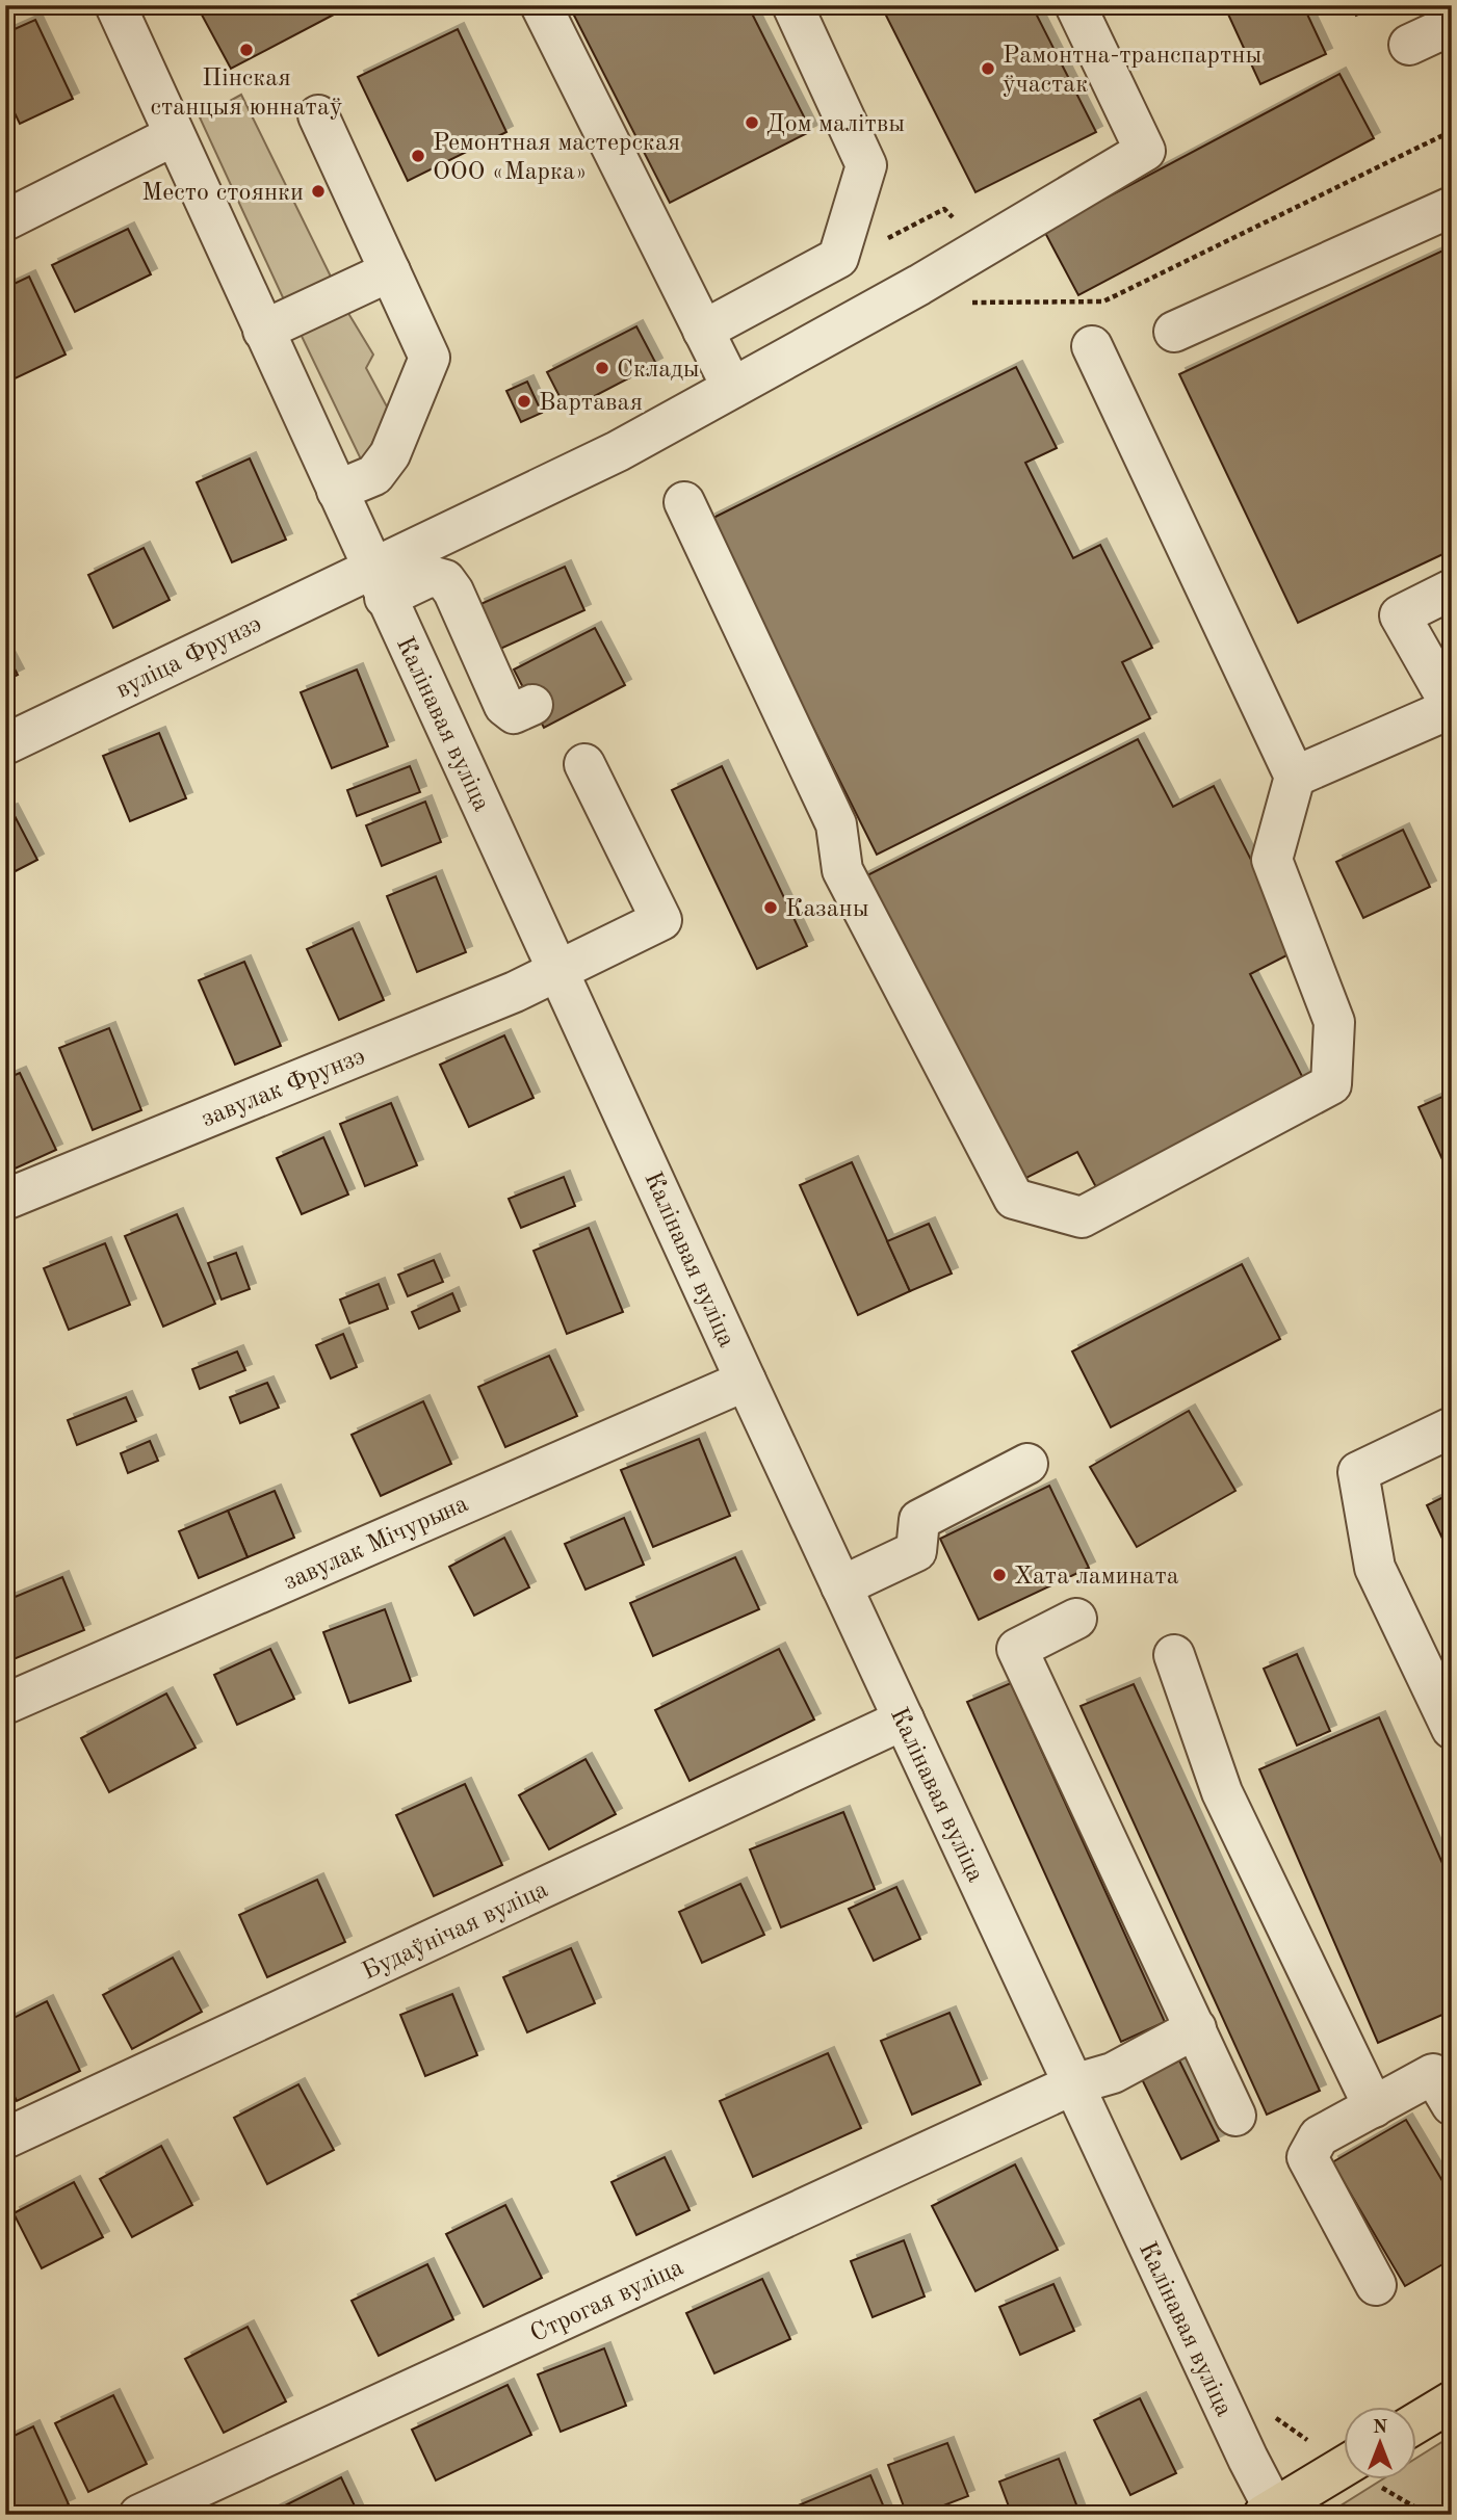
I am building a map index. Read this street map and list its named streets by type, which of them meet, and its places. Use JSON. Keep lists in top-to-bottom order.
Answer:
{
  "streets": {
    "street": [
      "вуліца Фрунзэ",
      "Калінавая вуліца",
      "завулак Фрунзэ",
      "завулак Мічурына",
      "Будаўнічая вуліца",
      "Строгая вуліца"
    ]
  },
  "crossings": [
    ["вуліца Фрунзэ", "Калінавая вуліца"],
    ["Калінавая вуліца", "завулак Фрунзэ"],
    ["Калінавая вуліца", "завулак Мічурына"],
    ["Калінавая вуліца", "Будаўнічая вуліца"],
    ["Калінавая вуліца", "Строгая вуліца"]
  ],
  "places": [
    "Пінская станцыя юннатаў",
    "Рамонтна-транспартны ўчастак",
    "Дом малітвы",
    "Ремонтная мастерская ООО «Марка»",
    "Место стоянки",
    "Склады",
    "Вартавая",
    "Казаны",
    "Хата ламината"
  ],
  "north": "top"
}
